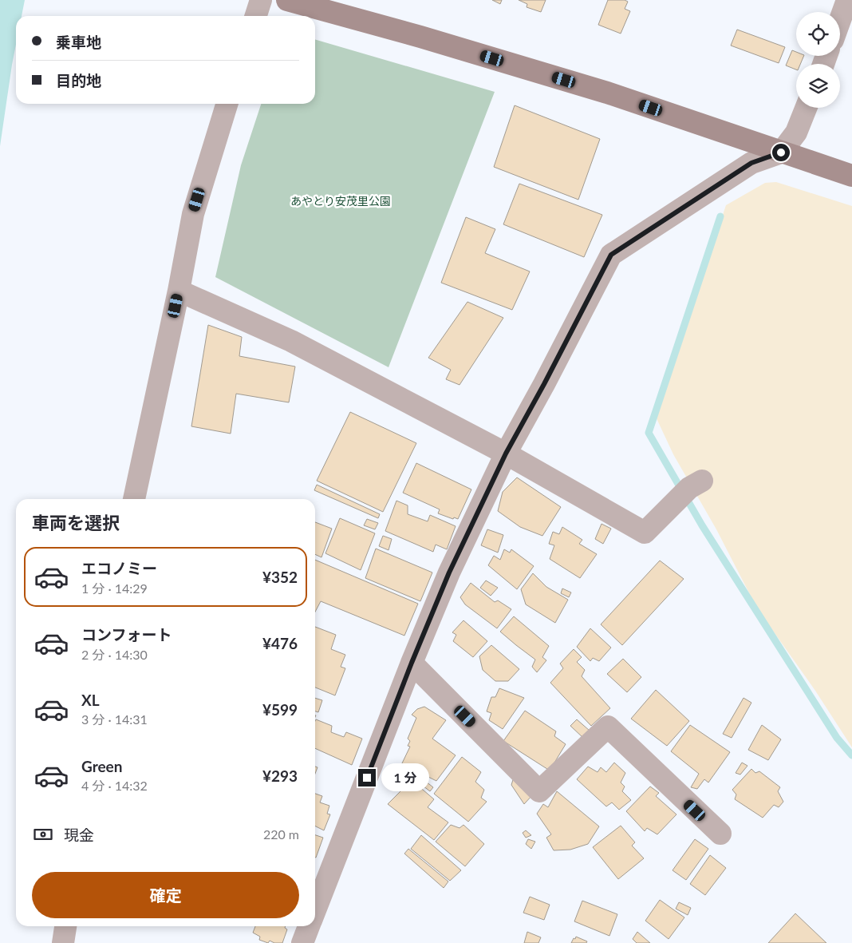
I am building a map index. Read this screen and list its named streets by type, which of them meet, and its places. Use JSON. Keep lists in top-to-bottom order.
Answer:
{
  "parks": ["あやとり安茂里公園"],
  "page": {
    "banner": ["乗車地", "目的地"],
    "heading": "車両を選択",
    "list": [
      {
        "name": "エコノミー",
        "note": "1 分 · 14:29",
        "value": "¥352"
      },
      {
        "name": "コンフォート",
        "note": "2 分 · 14:30",
        "value": "¥476"
      },
      {
        "name": "XL",
        "note": "3 分 · 14:31",
        "value": "¥599"
      },
      {
        "name": "Green",
        "note": "4 分 · 14:32",
        "value": "¥293"
      }
    ],
    "bubble": "1 分",
    "pay": ["現金", "220 m"],
    "buttons": "確定"
  }
}
